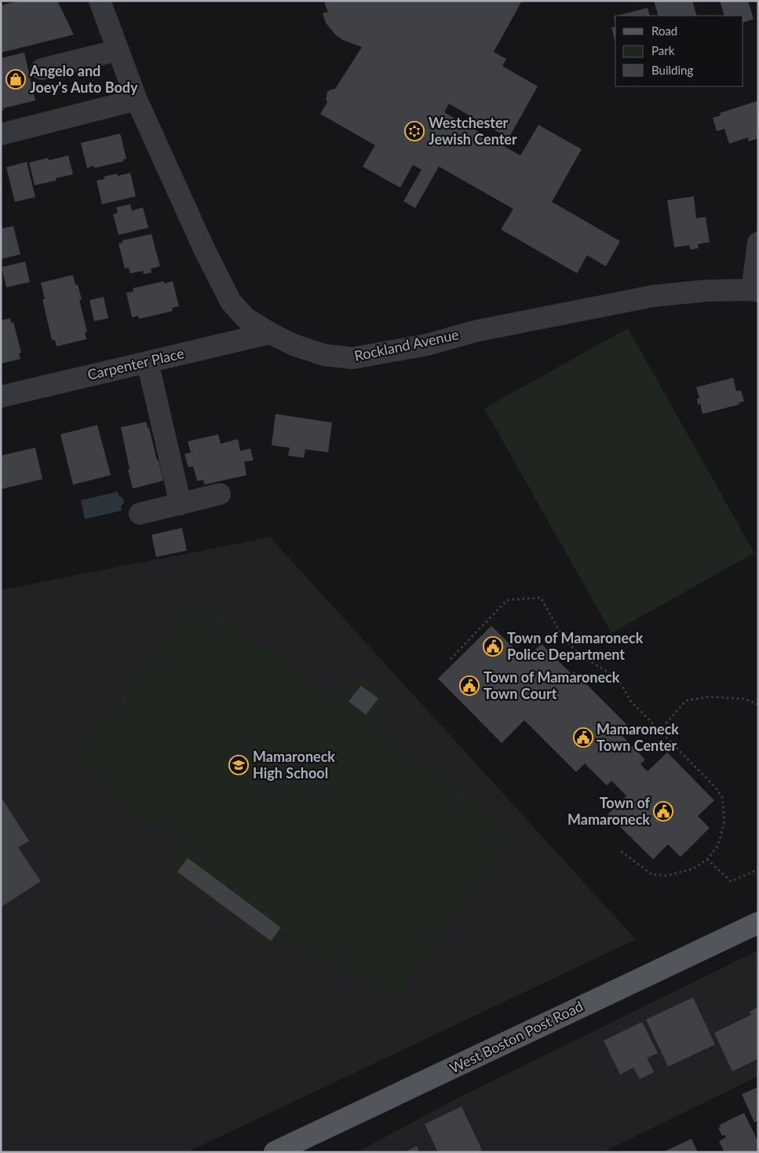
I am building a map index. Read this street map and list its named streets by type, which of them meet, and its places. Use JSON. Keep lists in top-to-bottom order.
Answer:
{
  "streets": {
    "main road": ["West Boston Post Road"],
    "street": ["Rockland Avenue", "Carpenter Place"]
  },
  "crossings": [
    ["Rockland Avenue", "Carpenter Place"]
  ],
  "places": {
    "shop": ["Angelo and Joey's Auto Body"],
    "synagogue": ["Westchester Jewish Center"],
    "public building": [
      "Town of Mamaroneck Police Department",
      "Town of Mamaroneck Town Court",
      "Mamaroneck Town Center",
      "Town of Mamaroneck"
    ],
    "school or university": ["Mamaroneck High School"]
  },
  "legend": ["Road", "Park", "Building"]
}
